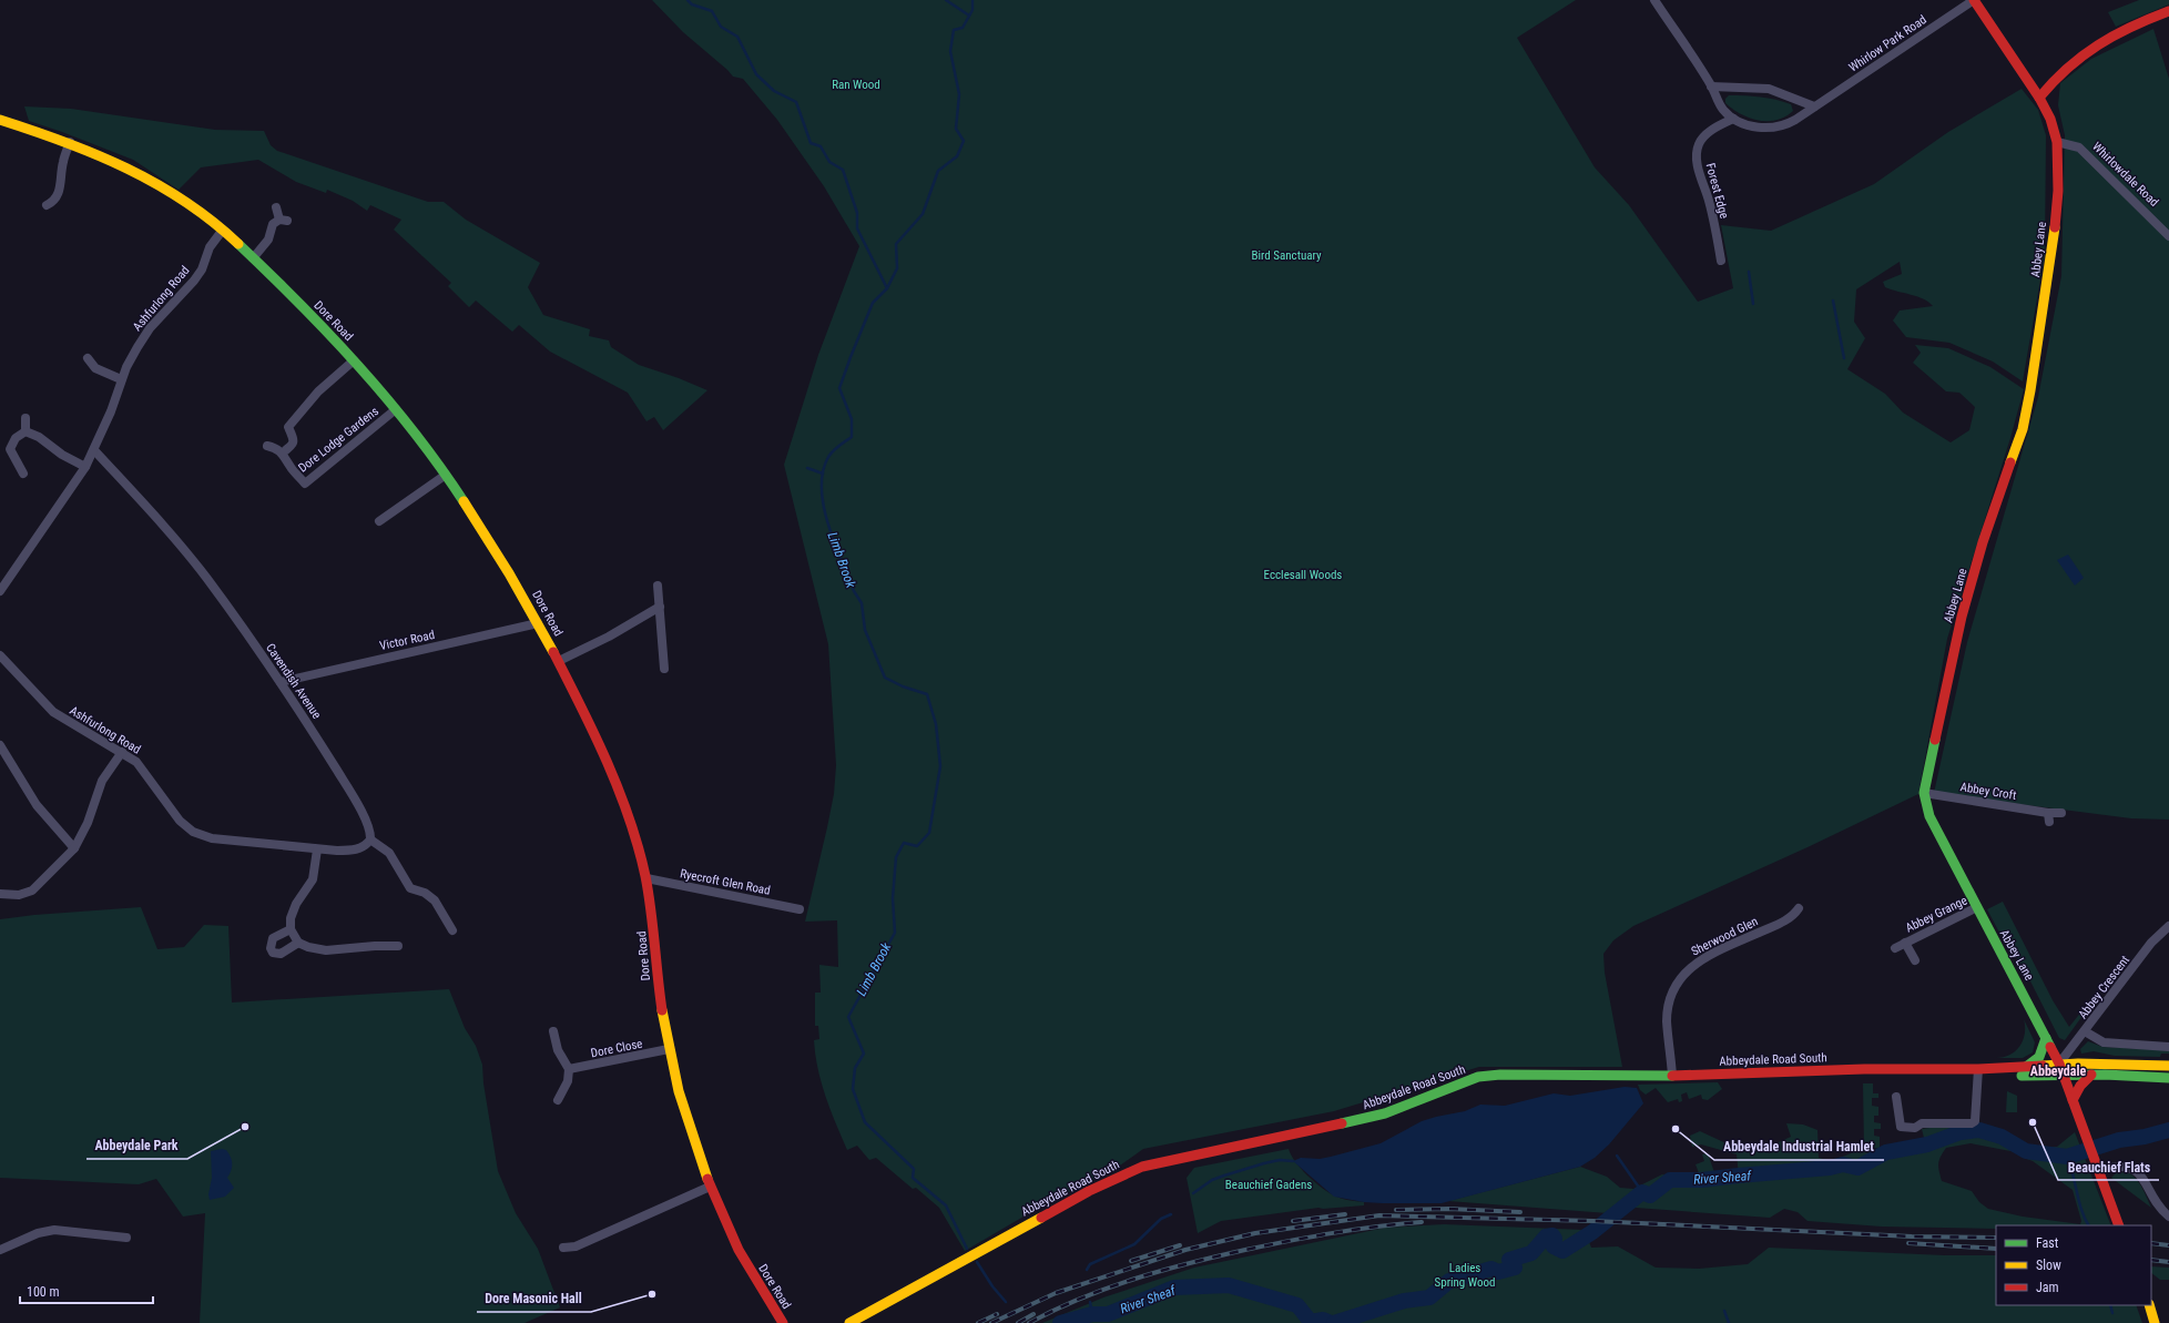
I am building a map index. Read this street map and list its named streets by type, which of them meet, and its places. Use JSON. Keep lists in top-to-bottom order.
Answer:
{
  "streets": {
    "main road": ["Abbey Lane", "Dore Road", "Abbeydale Road South"],
    "street": [
      "Whirlow Park Road",
      "Whirlowdale Road",
      "Forest Edge",
      "Ashfurlong Road",
      "Dore Lodge Gardens",
      "Victor Road",
      "Cavendish Avenue",
      "Abbey Croft",
      "Ryecroft Glen Road",
      "Abbey Grange",
      "Sherwood Glen",
      "Abbey Crescent",
      "Dore Close"
    ]
  },
  "crossings": [
    ["Whirlow Park Road", "Forest Edge"],
    ["Whirlowdale Road", "Abbey Lane"],
    ["Abbey Lane", "Abbey Croft"],
    ["Abbey Lane", "Abbey Grange"],
    ["Abbey Lane", "Abbey Crescent"],
    ["Abbey Lane", "Abbeydale Road South"],
    ["Ashfurlong Road", "Dore Road"],
    ["Ashfurlong Road", "Cavendish Avenue"],
    ["Dore Road", "Dore Lodge Gardens"],
    ["Dore Road", "Victor Road"],
    ["Dore Road", "Ryecroft Glen Road"],
    ["Dore Road", "Dore Close"],
    ["Victor Road", "Cavendish Avenue"],
    ["Sherwood Glen", "Abbeydale Road South"],
    ["Abbey Crescent", "Abbeydale Road South"]
  ],
  "districts": ["Abbeydale"],
  "water": ["Limb Brook", "River Sheaf"],
  "parks": [
    "Ran Wood",
    "Bird Sanctuary",
    "Ecclesall Woods",
    "Beauchief Gadens",
    "Ladies Spring Wood"
  ],
  "places": [
    "Beauchief Flats",
    "Abbeydale Park",
    "Abbeydale Industrial Hamlet",
    "Dore Masonic Hall"
  ],
  "legend": ["Fast", "Slow", "Jam"],
  "scale_bar": "100 m"
}
